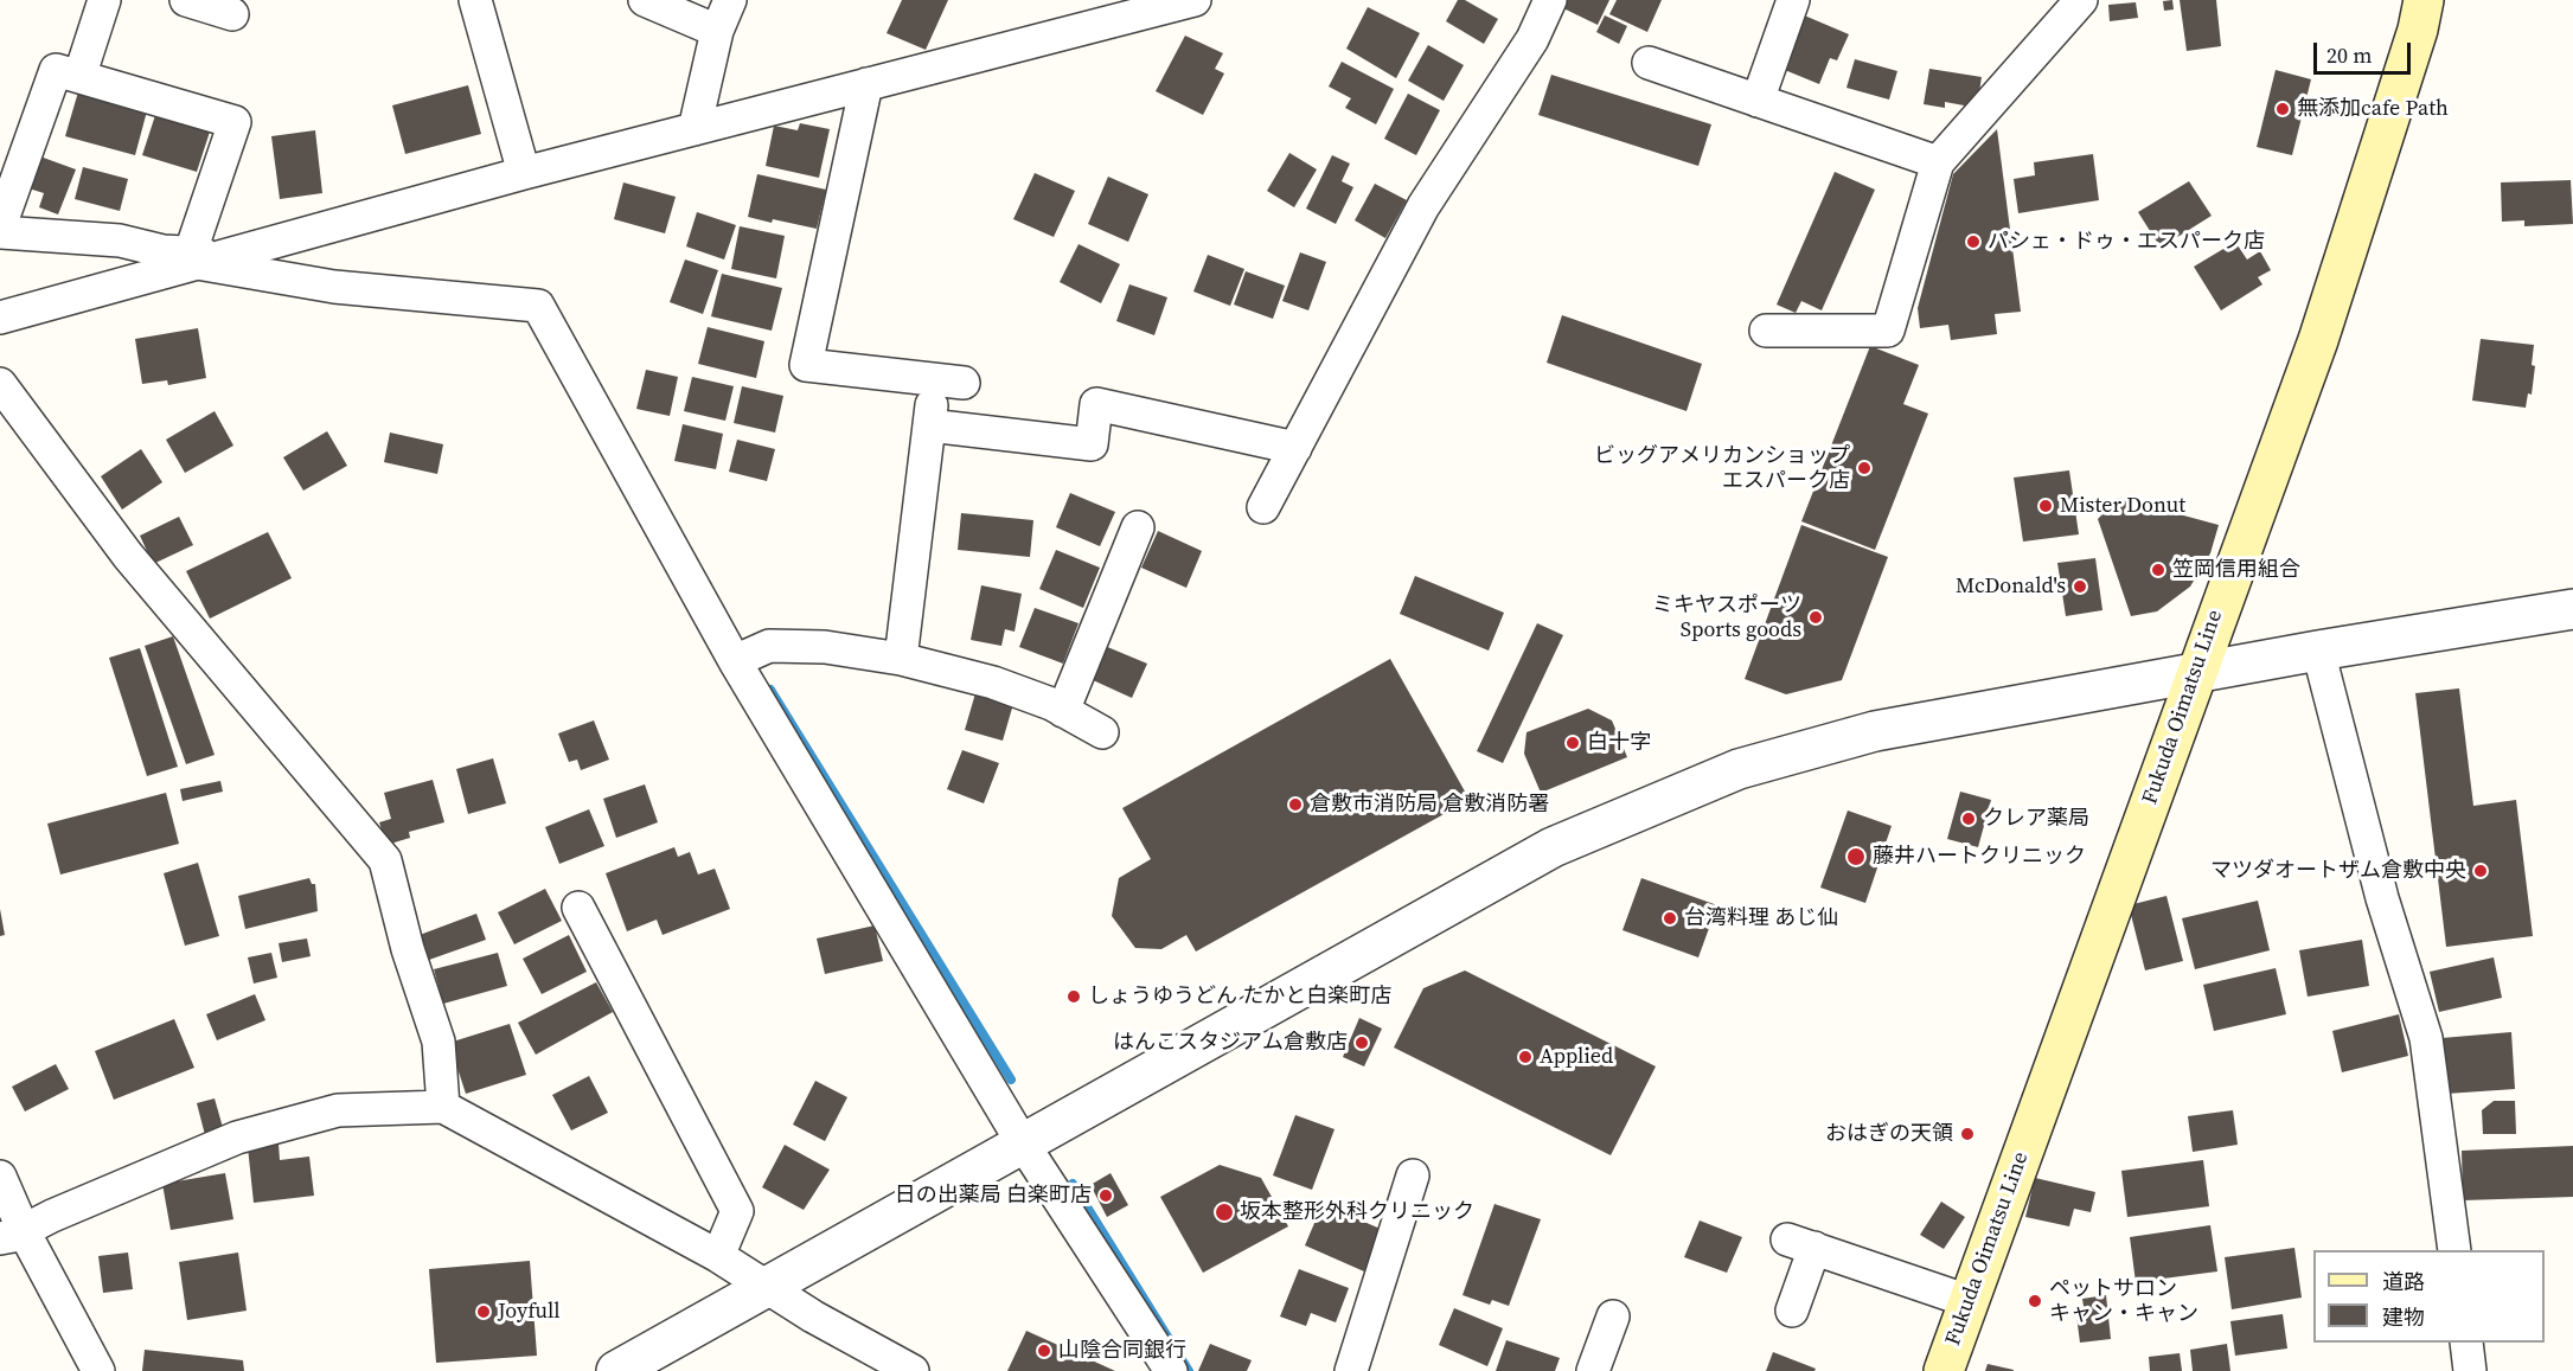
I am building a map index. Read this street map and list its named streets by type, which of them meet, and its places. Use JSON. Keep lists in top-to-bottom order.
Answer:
{
  "streets": {
    "main road": ["Fukuda Oimatsu Line"]
  },
  "places": [
    "無添加cafe Path",
    "パシェ・ドゥ・エスパーク店",
    "ビッグアメリカンショップ エスパーク店",
    "Mister Donut",
    "笠岡信用組合",
    "McDonald's",
    "ミキヤスポーツ Sports goods",
    "白十字",
    "倉敷市消防局 倉敷消防署",
    "クレア薬局",
    "藤井ハートクリニック",
    "マツダオートザム倉敷中央",
    "台湾料理 あじ仙",
    "しょうゆうどん たかと白楽町店",
    "はんこスタジアム倉敷店",
    "Applied",
    "おはぎの天領",
    "日の出薬局 白楽町店",
    "坂本整形外科クリニック",
    "ペットサロン キャン・キャン",
    "Joyfull",
    "山陰合同銀行"
  ],
  "legend": ["道路", "建物"],
  "scale_bar": "20 m"
}
